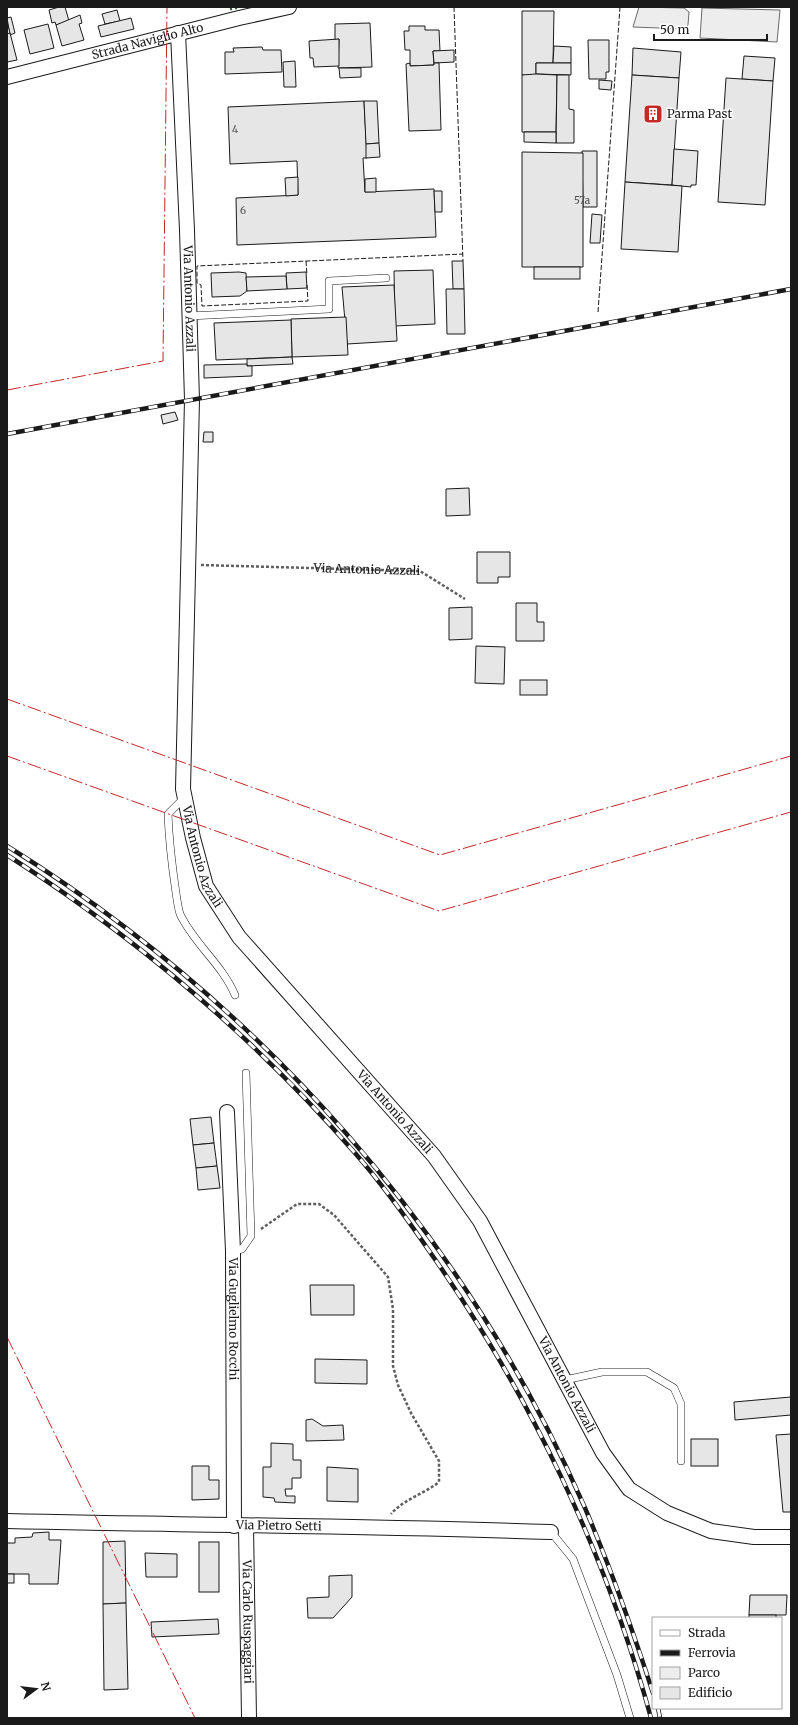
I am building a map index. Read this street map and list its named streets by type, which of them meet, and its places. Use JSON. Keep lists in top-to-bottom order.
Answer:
{
  "streets": {
    "street": [
      "Strada Naviglio Alto",
      "Via Antonio Azzali",
      "Via Guglielmo Rocchi",
      "Via Pietro Setti",
      "Via Carlo Ruspaggiari"
    ]
  },
  "crossings": [
    ["Strada Naviglio Alto", "Via Antonio Azzali"],
    ["Via Guglielmo Rocchi", "Via Pietro Setti"],
    ["Via Guglielmo Rocchi", "Via Carlo Ruspaggiari"],
    ["Via Pietro Setti", "Via Carlo Ruspaggiari"]
  ],
  "places": {
    "building": ["Parma Past"]
  },
  "house_numbers": ["4", "57a", "6"],
  "legend": [
    "Strada",
    "Ferrovia",
    "Parco",
    "Edificio"
  ],
  "scale_bar": "50 m",
  "north": "right"
}
